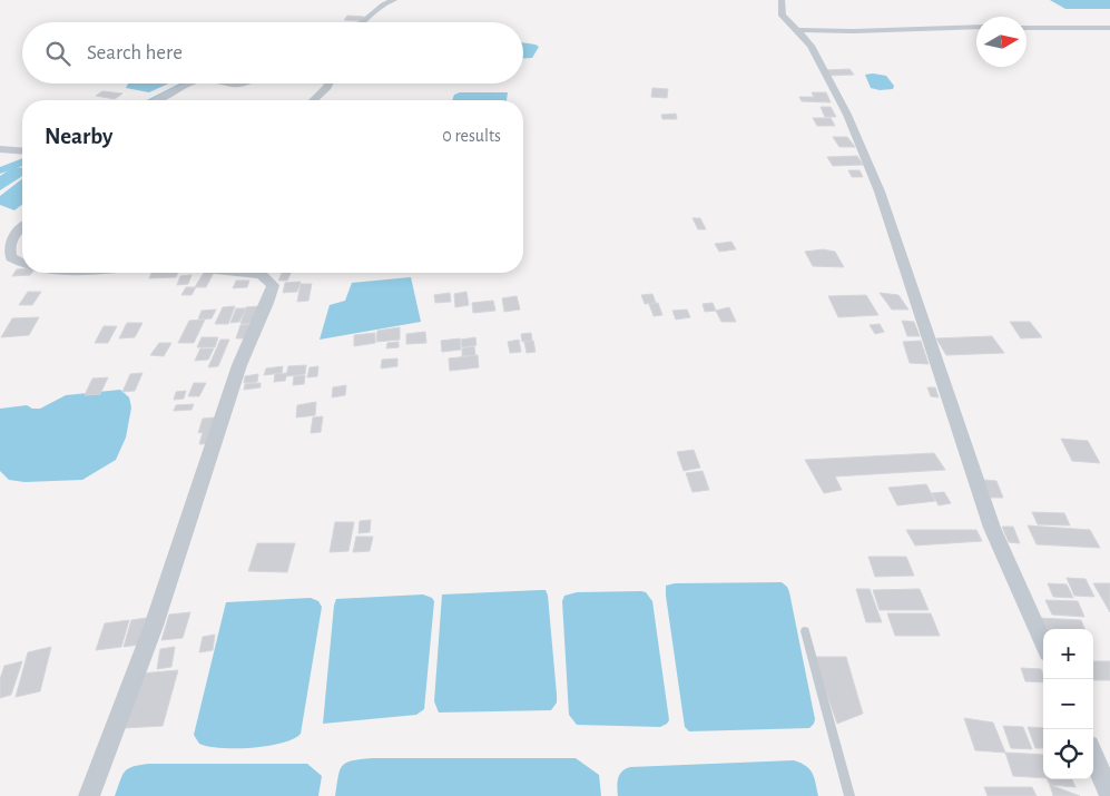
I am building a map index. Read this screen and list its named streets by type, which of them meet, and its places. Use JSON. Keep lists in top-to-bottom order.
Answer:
{
  "north": "right",
  "page": {
    "search": "Search here",
    "heading": ["Nearby", "0 results"],
    "map_buttons": ["+", "−"]
  }
}
